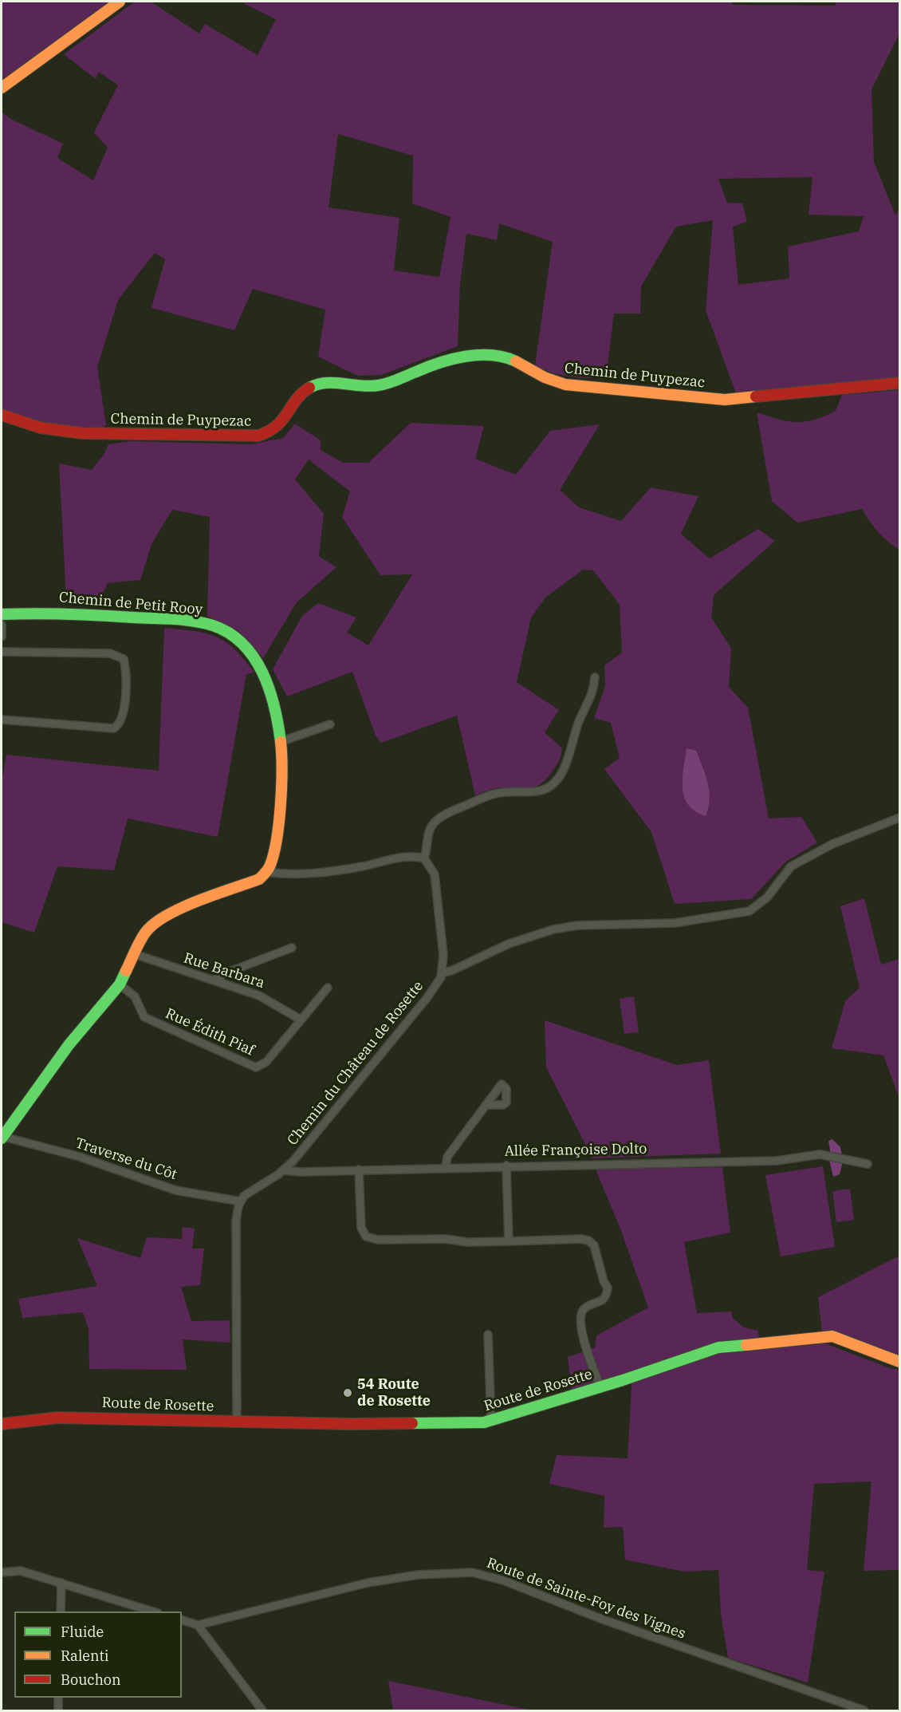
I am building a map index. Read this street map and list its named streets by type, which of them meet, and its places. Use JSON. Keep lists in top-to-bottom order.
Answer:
{
  "streets": {
    "street": [
      "Chemin de Puypezac",
      "Chemin de Petit Rooy",
      "Rue Barbara",
      "Rue Édith Piaf",
      "Chemin du Château de Rosette",
      "Allée Françoise Dolto",
      "Traverse du Côt",
      "Route de Rosette",
      "Route de Sainte-Foy des Vignes"
    ]
  },
  "crossings": [
    ["Rue Barbara", "Rue Édith Piaf"],
    ["Chemin du Château de Rosette", "Allée Françoise Dolto"],
    ["Chemin du Château de Rosette", "Traverse du Côt"]
  ],
  "places": ["54 Route de Rosette"],
  "legend": ["Fluide", "Ralenti", "Bouchon"]
}
